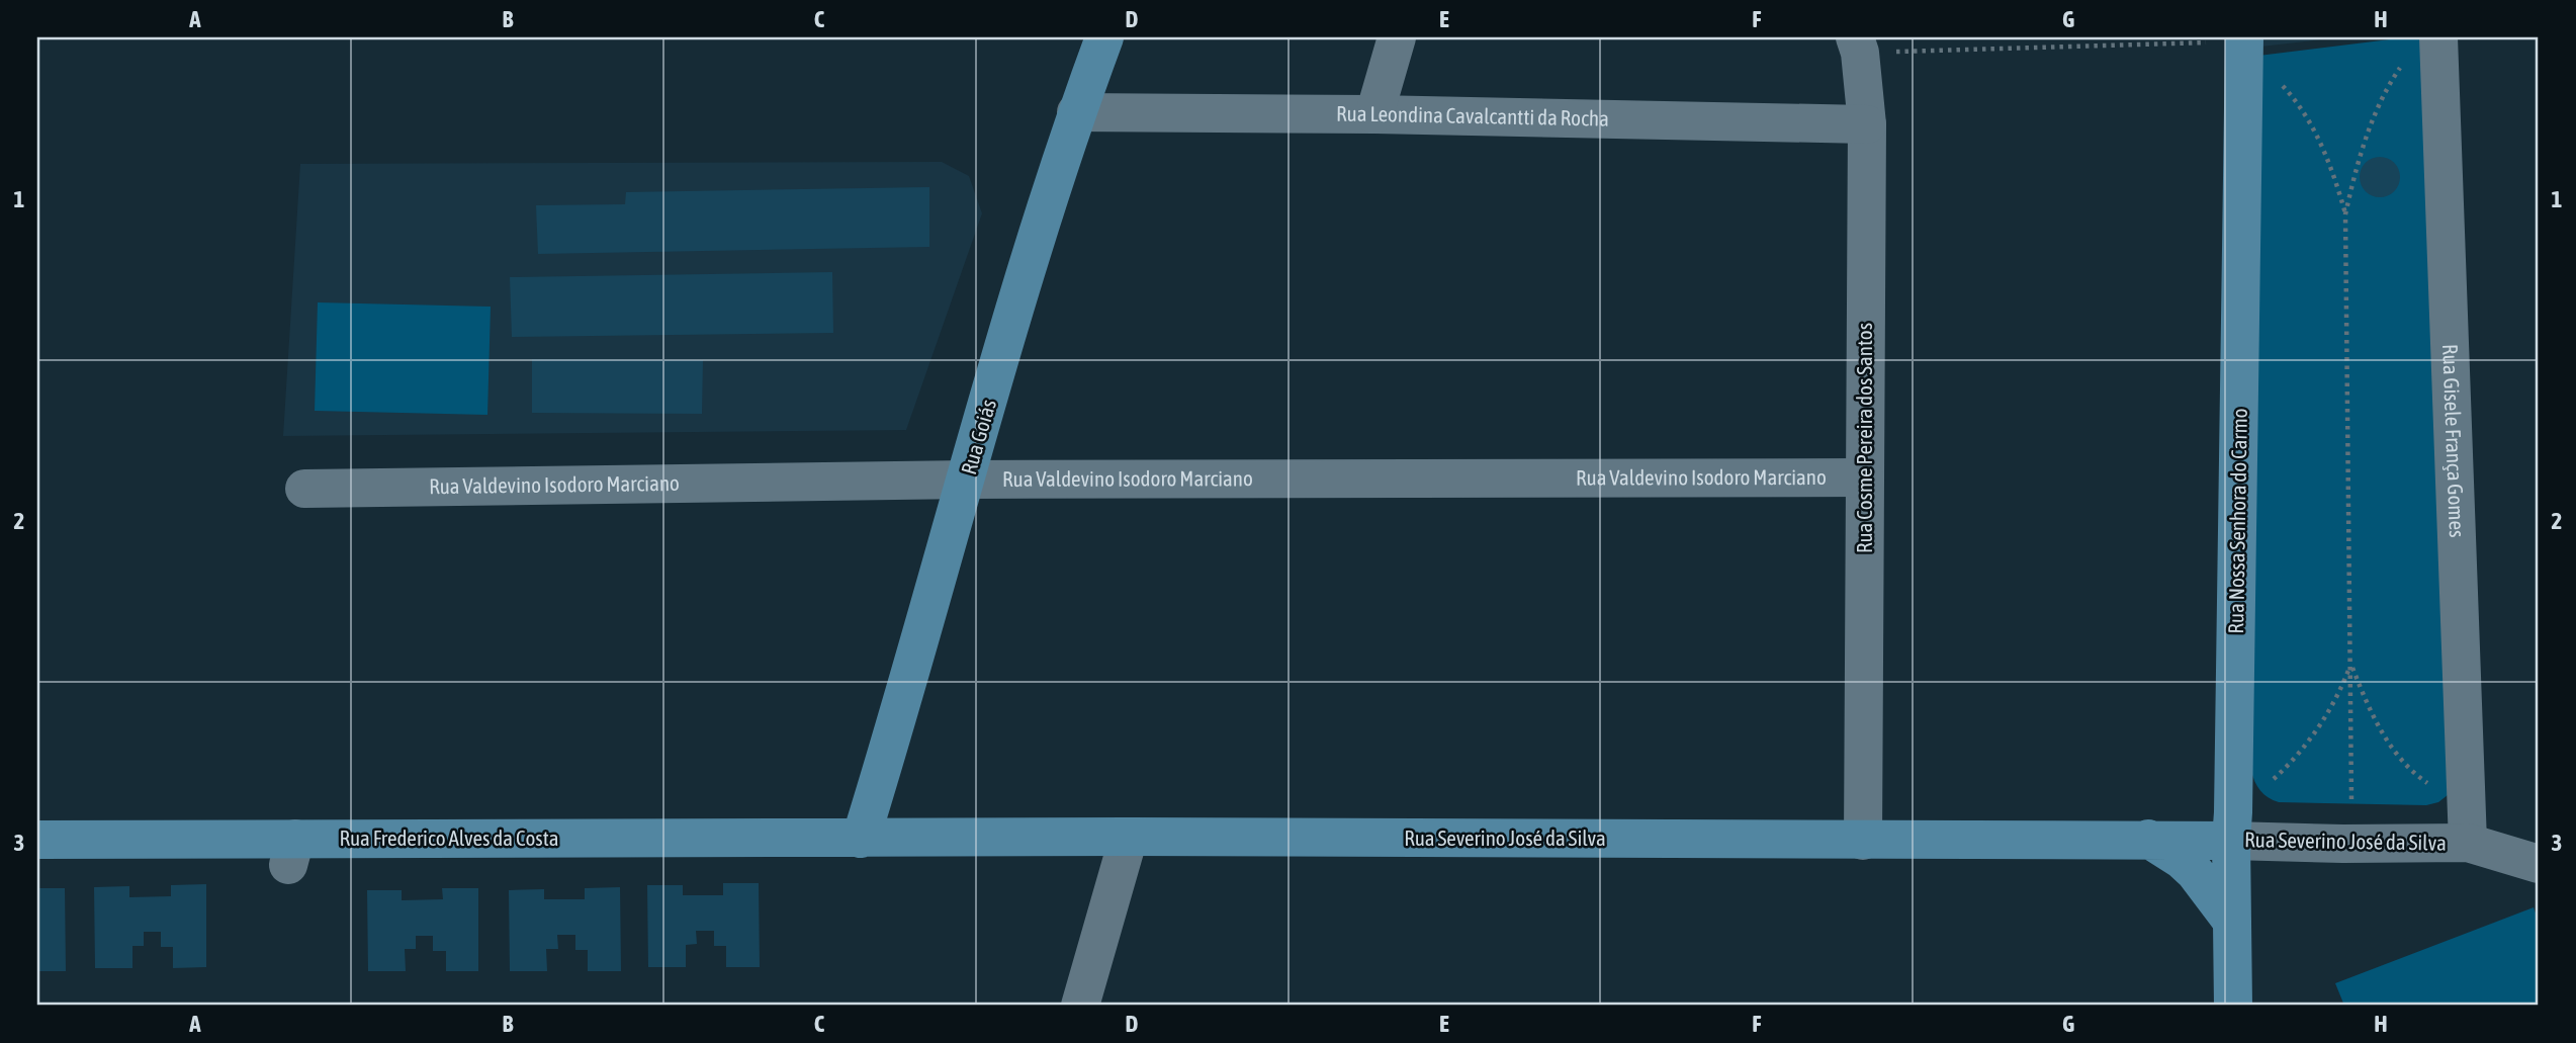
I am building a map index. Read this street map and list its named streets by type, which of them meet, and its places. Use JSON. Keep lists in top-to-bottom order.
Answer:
{
  "streets": {
    "main road": [
      "Rua Goiás",
      "Rua Nossa Senhora do Carmo",
      "Rua Frederico Alves da Costa",
      "Rua Severino José da Silva"
    ],
    "street": [
      "Rua Leondina Cavalcantti da Rocha",
      "Rua Cosme Pereira dos Santos",
      "Rua Gisele França Gomes",
      "Rua Valdevino Isodoro Marciano"
    ]
  },
  "crossings": [
    ["Rua Leondina Cavalcantti da Rocha", "Rua Goiás"],
    ["Rua Leondina Cavalcantti da Rocha", "Rua Cosme Pereira dos Santos"],
    ["Rua Goiás", "Rua Valdevino Isodoro Marciano"],
    ["Rua Goiás", "Rua Frederico Alves da Costa"],
    ["Rua Goiás", "Rua Severino José da Silva"],
    ["Rua Cosme Pereira dos Santos", "Rua Valdevino Isodoro Marciano"],
    ["Rua Cosme Pereira dos Santos", "Rua Severino José da Silva"],
    ["Rua Gisele França Gomes", "Rua Severino José da Silva"],
    ["Rua Nossa Senhora do Carmo", "Rua Severino José da Silva"],
    ["Rua Frederico Alves da Costa", "Rua Severino José da Silva"]
  ],
  "grid": {
    "columns": [
      "A",
      "B",
      "C",
      "D",
      "E",
      "F",
      "G",
      "H"
    ],
    "rows": ["1", "2", "3"]
  }
}
